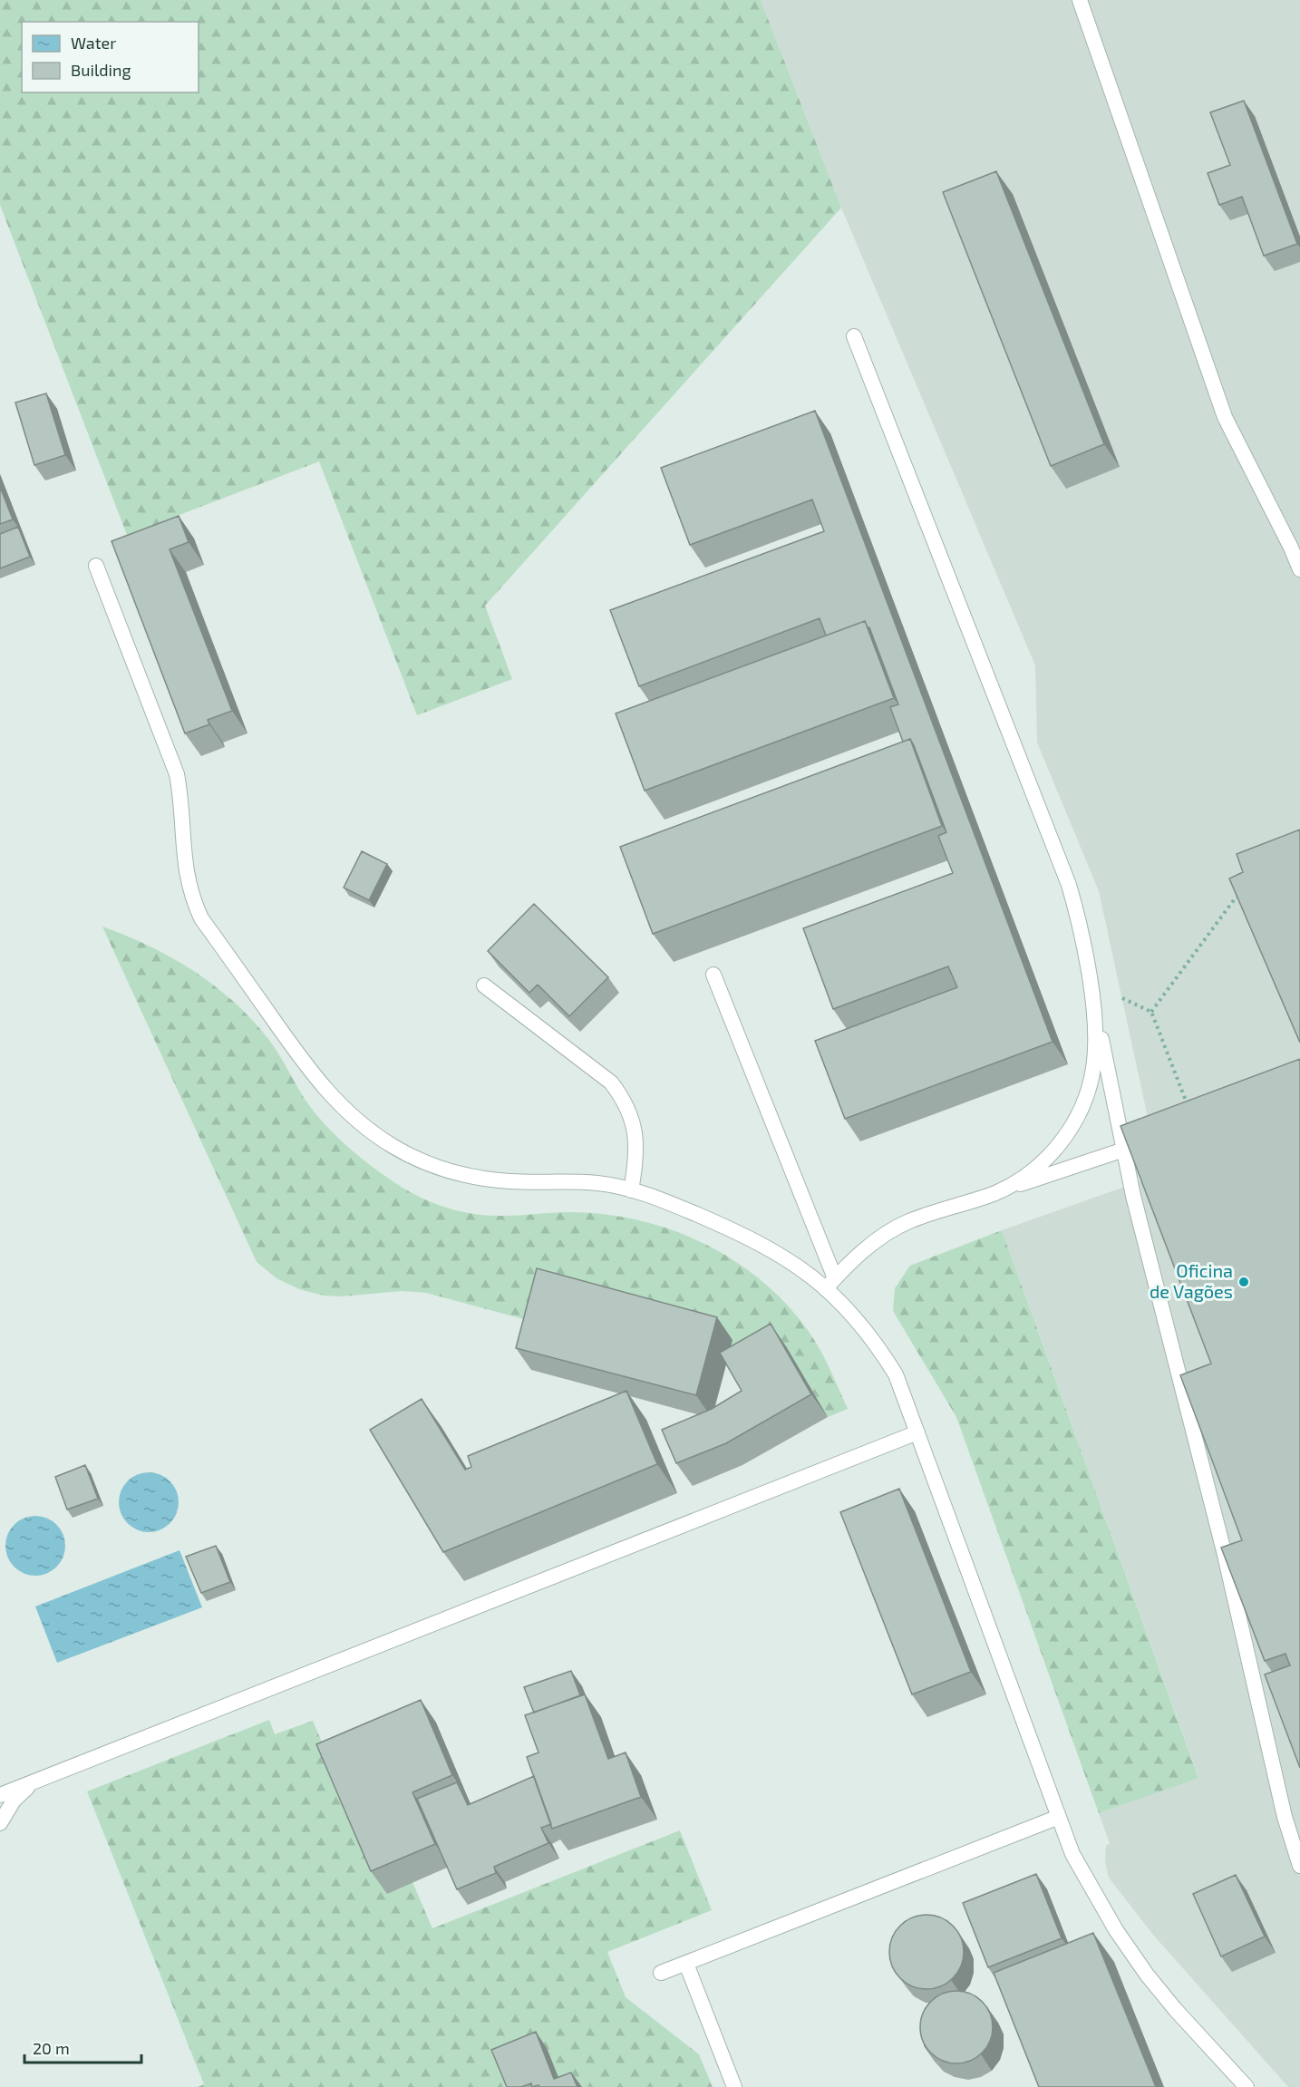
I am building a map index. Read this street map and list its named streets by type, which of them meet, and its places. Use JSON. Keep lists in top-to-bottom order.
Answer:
{
  "places": ["Oficina de Vagões"],
  "legend": ["Water", "Building"],
  "scale_bar": "20 m"
}
